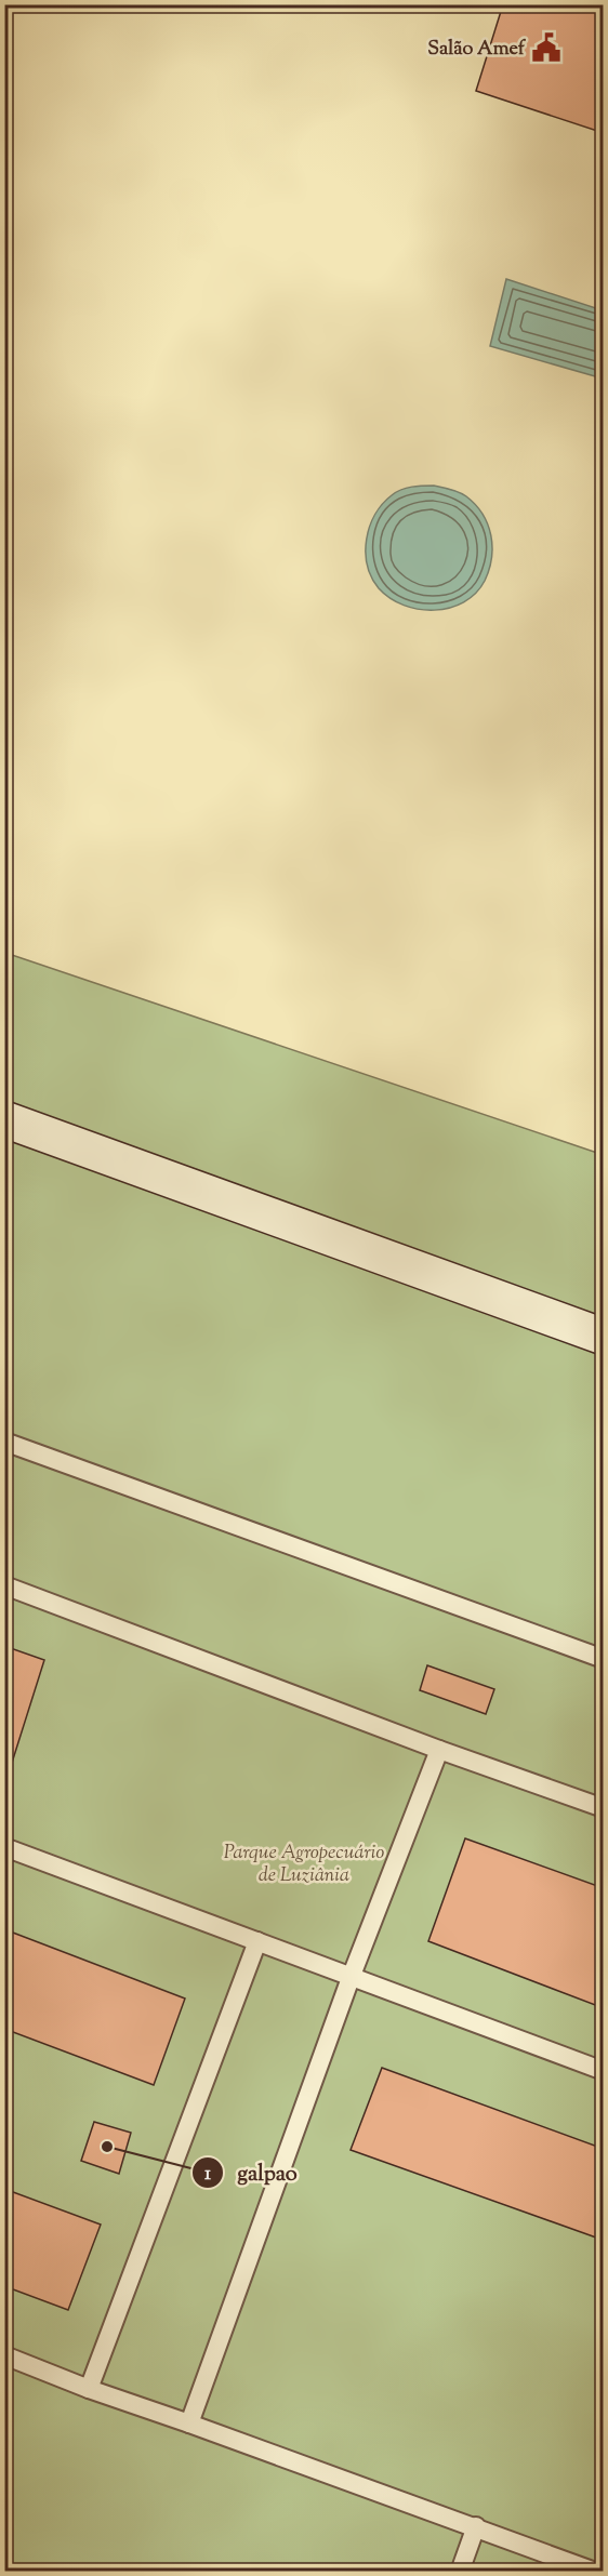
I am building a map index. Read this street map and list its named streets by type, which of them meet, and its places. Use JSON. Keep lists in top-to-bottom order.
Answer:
{
  "parks": ["Parque Agropecuário de Luziânia"],
  "places": {
    "public building": ["Salão Amef"],
    "other": ["galpao"]
  }
}
